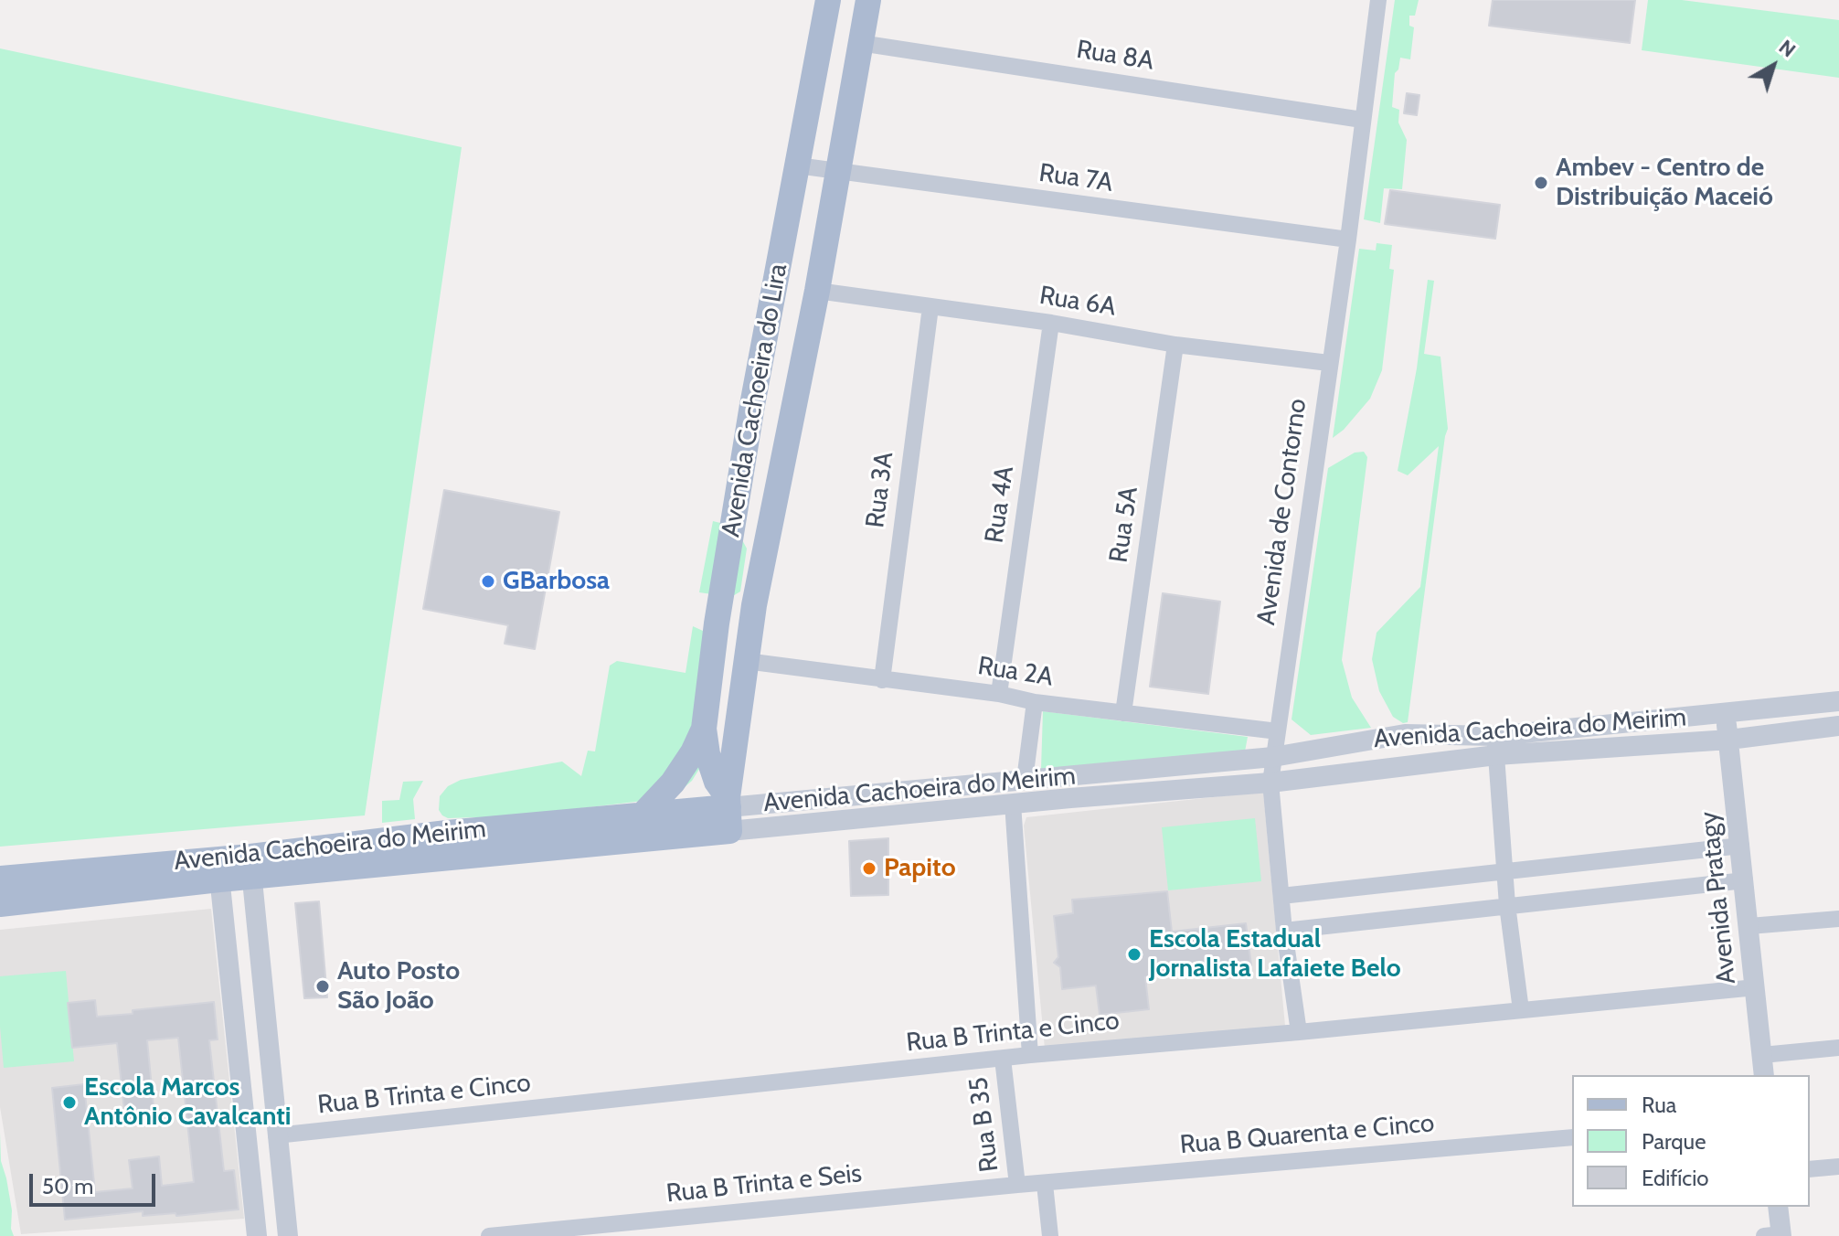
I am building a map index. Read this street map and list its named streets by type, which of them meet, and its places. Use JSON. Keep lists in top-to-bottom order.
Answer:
{
  "streets": {
    "main road": ["Avenida Cachoeira do Lira", "Avenida Cachoeira do Meirim"],
    "street": [
      "Rua 8A",
      "Rua 7A",
      "Rua 6A",
      "Rua 3A",
      "Rua 4A",
      "Avenida de Contorno",
      "Rua 5A",
      "Rua 2A",
      "Avenida Pratagy",
      "Rua B Trinta e Cinco",
      "Rua B 35",
      "Rua B Quarenta e Cinco",
      "Rua B Trinta e Seis"
    ]
  },
  "crossings": [
    ["Rua 8A", "Avenida Cachoeira do Lira"],
    ["Rua 8A", "Avenida de Contorno"],
    ["Rua 7A", "Avenida Cachoeira do Lira"],
    ["Rua 7A", "Avenida de Contorno"],
    ["Rua 6A", "Avenida Cachoeira do Lira"],
    ["Rua 6A", "Rua 3A"],
    ["Rua 6A", "Rua 4A"],
    ["Rua 6A", "Avenida de Contorno"],
    ["Rua 6A", "Rua 5A"],
    ["Avenida Cachoeira do Lira", "Rua 2A"],
    ["Avenida Cachoeira do Lira", "Avenida Cachoeira do Meirim"],
    ["Rua 3A", "Rua 2A"],
    ["Rua 4A", "Rua 2A"],
    ["Avenida de Contorno", "Rua 2A"],
    ["Avenida de Contorno", "Avenida Cachoeira do Meirim"],
    ["Avenida de Contorno", "Rua B Trinta e Cinco"],
    ["Rua 5A", "Rua 2A"],
    ["Avenida Cachoeira do Meirim", "Avenida Pratagy"],
    ["Avenida Pratagy", "Rua B Trinta e Cinco"],
    ["Rua B Trinta e Cinco", "Rua B 35"],
    ["Rua B 35", "Rua B Trinta e Seis"],
    ["Rua B Quarenta e Cinco", "Rua B Trinta e Seis"]
  ],
  "places": [
    "Ambev - Centro de Distribuição Maceió",
    "GBarbosa",
    "Papito",
    "Escola Estadual Jornalista Lafaiete Belo",
    "Auto Posto São João",
    "Escola Marcos Antônio Cavalcanti"
  ],
  "legend": ["Rua", "Parque", "Edifício"],
  "scale_bar": "50 m",
  "north": "top right"
}
